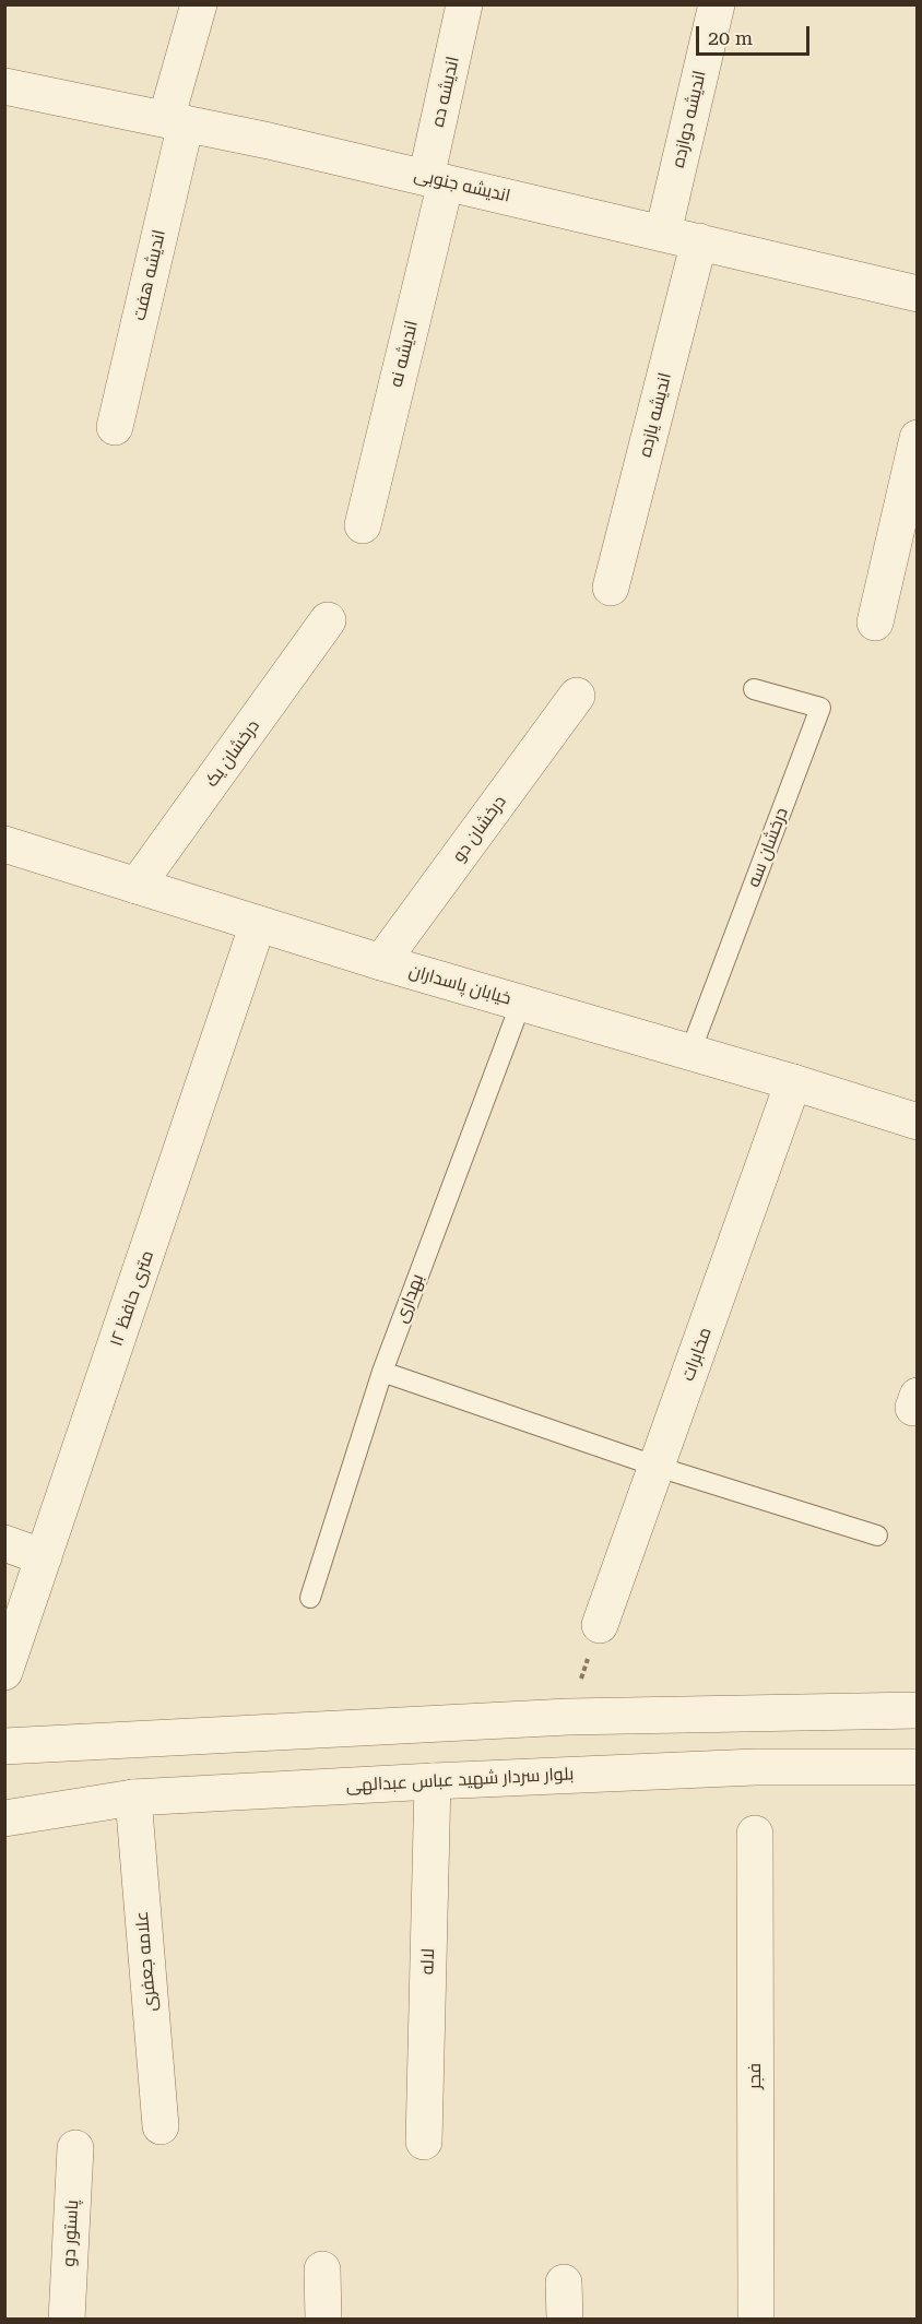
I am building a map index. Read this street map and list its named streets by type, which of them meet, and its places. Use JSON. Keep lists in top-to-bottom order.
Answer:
{
  "streets": {
    "street": [
      "اندیشه ده",
      "اندیشه دوازده",
      "اندیشه جنوبی",
      "اندیشه هفت",
      "اندیشه نه",
      "اندیشه یازده",
      "درخشان یک",
      "درخشان دو",
      "خیابان پاسداران",
      "۱۲ متری حافظ",
      "مخابرات",
      "بلوار سردار شهید عباس عبدالهی",
      "علامه جعفری",
      "لاله",
      "فجر",
      "پاستور دو"
    ],
    "lane": ["درخشان سه", "بهداری"]
  },
  "crossings": [
    ["اندیشه ده", "اندیشه جنوبی"],
    ["اندیشه ده", "اندیشه نه"],
    ["اندیشه دوازده", "اندیشه جنوبی"],
    ["اندیشه جنوبی", "اندیشه هفت"],
    ["اندیشه جنوبی", "اندیشه نه"],
    ["اندیشه جنوبی", "اندیشه یازده"],
    ["درخشان یک", "خیابان پاسداران"],
    ["درخشان دو", "خیابان پاسداران"],
    ["درخشان سه", "خیابان پاسداران"],
    ["خیابان پاسداران", "۱۲ متری حافظ"],
    ["خیابان پاسداران", "بهداری"],
    ["خیابان پاسداران", "مخابرات"],
    ["بلوار سردار شهید عباس عبدالهی", "علامه جعفری"],
    ["بلوار سردار شهید عباس عبدالهی", "لاله"]
  ],
  "scale_bar": "20 m"
}
